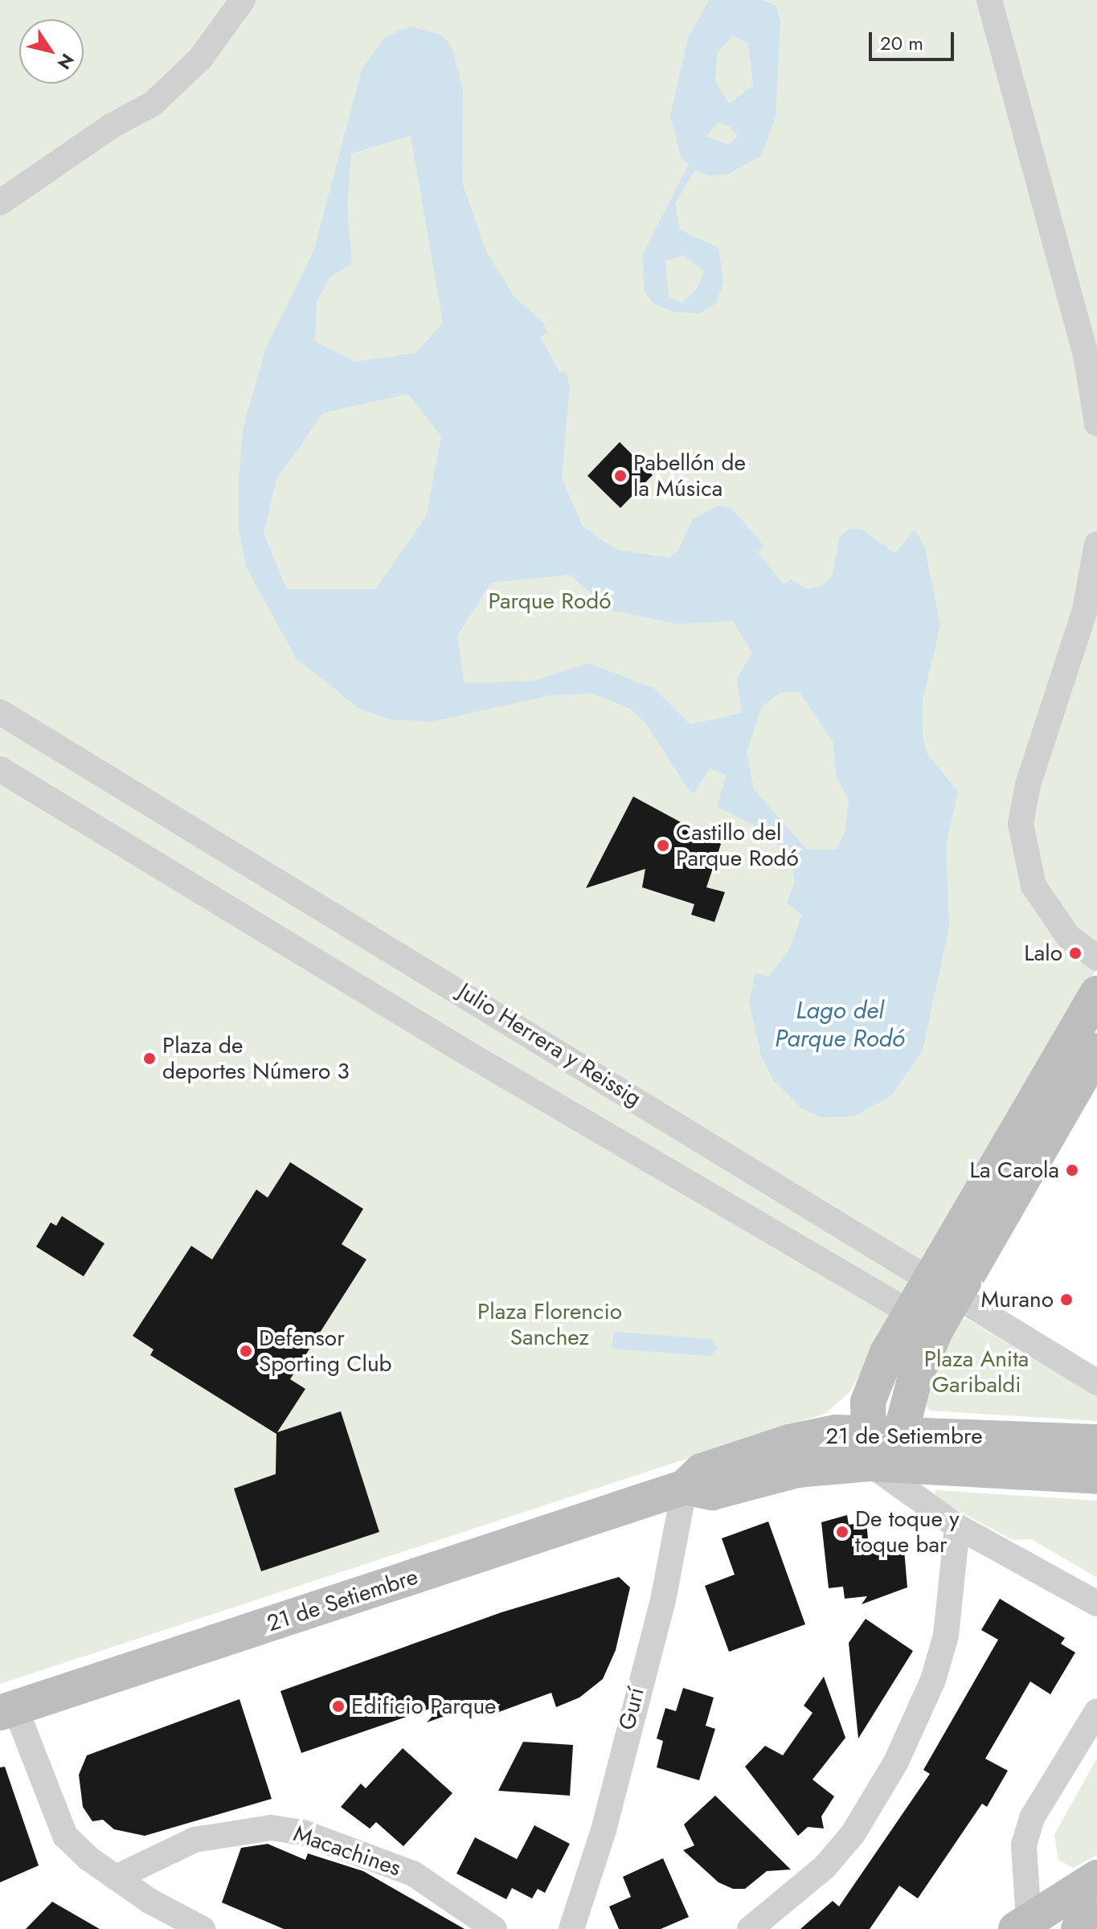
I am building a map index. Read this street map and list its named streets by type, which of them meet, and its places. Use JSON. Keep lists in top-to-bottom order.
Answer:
{
  "streets": {
    "street": [
      "Julio Herrera y Reissig",
      "21 de Setiembre",
      "Gurí",
      "Macachines"
    ]
  },
  "crossings": [
    ["21 de Setiembre", "Gurí"]
  ],
  "water": ["Lago del Parque Rodó"],
  "parks": ["Parque Rodó", "Plaza Florencio Sanchez", "Plaza Anita Garibaldi"],
  "places": [
    "Pabellón de la Música",
    "Castillo del Parque Rodó",
    "Lalo",
    "Plaza de deportes Número 3",
    "La Carola",
    "Murano",
    "Defensor Sporting Club",
    "De toque y toque bar",
    "Edificio Parque"
  ],
  "scale_bar": "20 m",
  "north": "bottom right"
}
